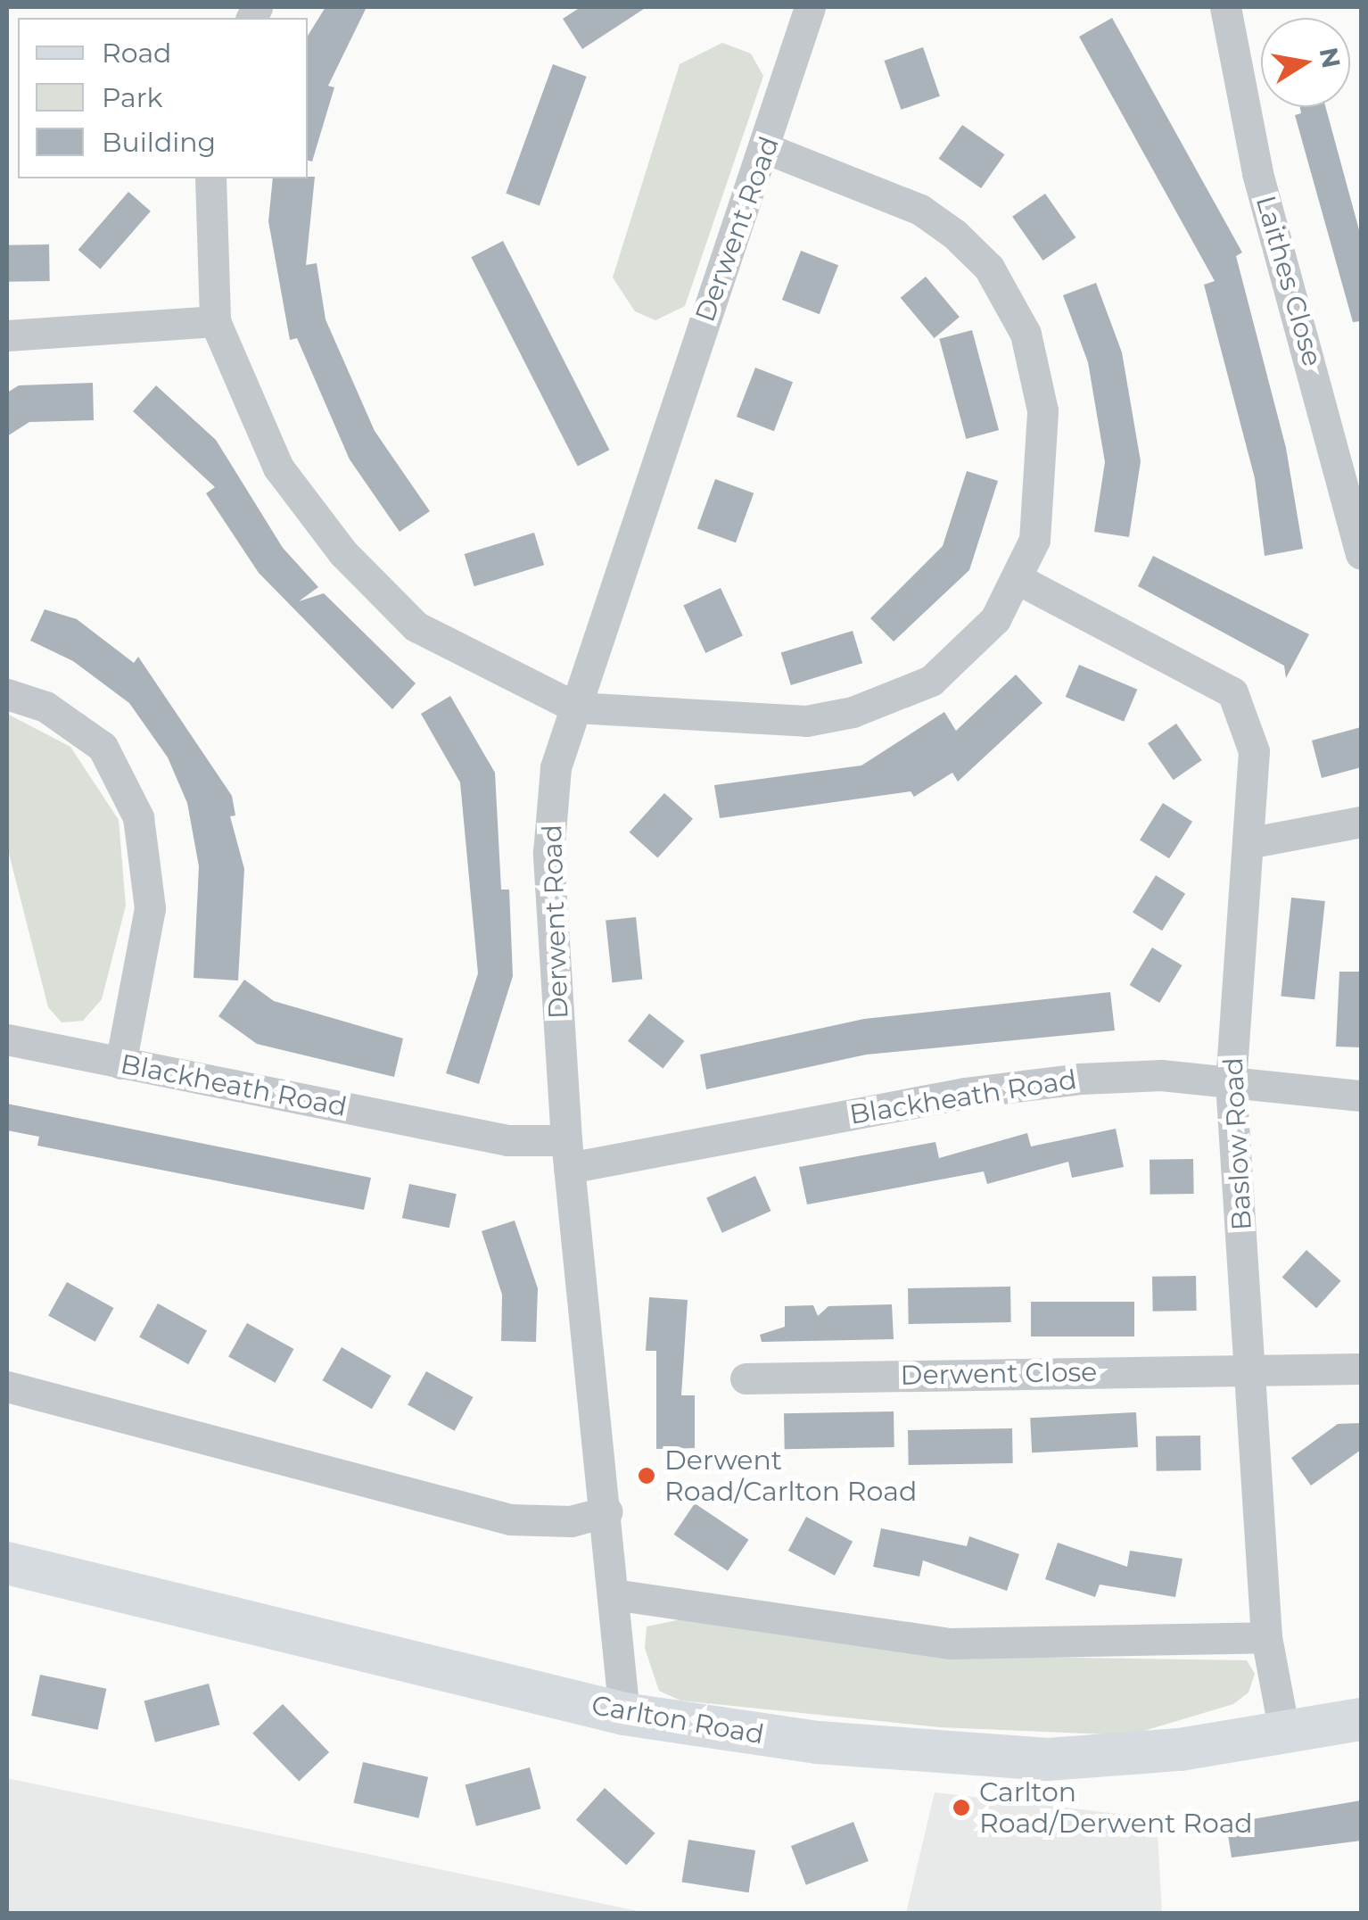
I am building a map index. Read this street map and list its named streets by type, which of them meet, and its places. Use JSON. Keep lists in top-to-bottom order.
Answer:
{
  "streets": {
    "main road": ["Carlton Road"],
    "street": [
      "Derwent Road",
      "Laithes Close",
      "Blackheath Road",
      "Baslow Road",
      "Derwent Close"
    ]
  },
  "crossings": [
    ["Derwent Road", "Blackheath Road"],
    ["Derwent Road", "Carlton Road"],
    ["Blackheath Road", "Baslow Road"],
    ["Baslow Road", "Derwent Close"],
    ["Baslow Road", "Carlton Road"]
  ],
  "places": ["Derwent Road/Carlton Road", "Carlton Road/Derwent Road"],
  "legend": ["Road", "Park", "Building"],
  "north": "right"
}
